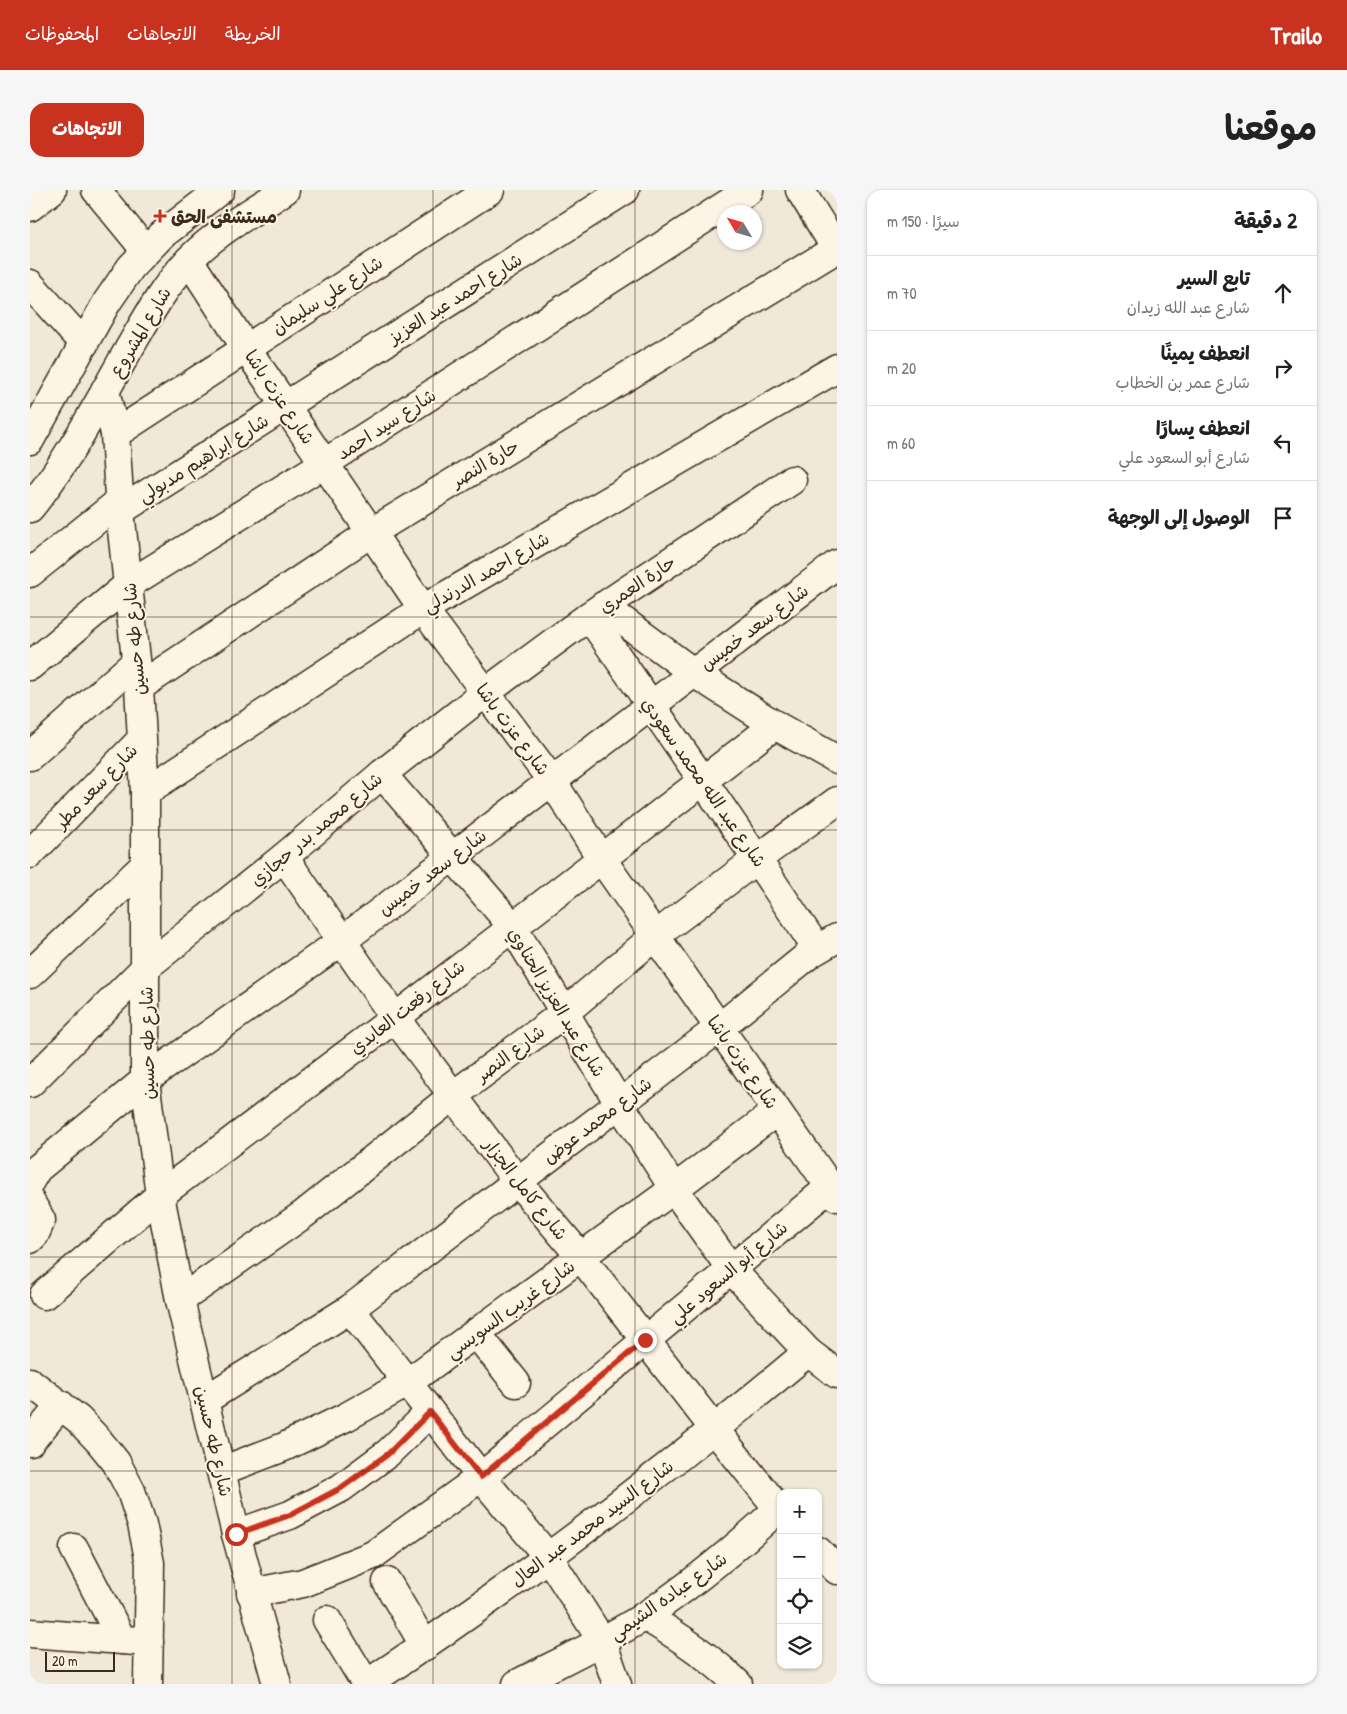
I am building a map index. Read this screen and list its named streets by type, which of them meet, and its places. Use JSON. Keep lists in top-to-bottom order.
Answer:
{
  "streets": {
    "street": [
      "شارع علي سليمان",
      "شارع احمد عبد العزيز",
      "شارع المشروع",
      "شارع عزت باشا",
      "شارع سيد احمد",
      "شارع ابراهيم مدبولي",
      "حارة النصر",
      "شارع احمد الدرندلي",
      "حارة العمري",
      "شارع سعد خميس",
      "شارع طه حسين",
      "شارع عبد الله محمد سعودي",
      "شارع سعد مطر",
      "شارع محمد بدر حجازي",
      "شارع عبد العزيز الحناوي",
      "شارع رفعت العابدي",
      "شارع النصر",
      "شارع محمد عوض",
      "شارع كامل الجزار",
      "شارع أبو السعود علي",
      "شارع غريب السويسي",
      "شارع السيد محمد عبد العال",
      "شارع عباده الشيمي"
    ]
  },
  "crossings": [
    ["شارع علي سليمان", "شارع عزت باشا"],
    ["شارع علي سليمان", "شارع طه حسين"],
    ["شارع احمد عبد العزيز", "شارع عزت باشا"],
    ["شارع احمد عبد العزيز", "شارع ابراهيم مدبولي"],
    ["شارع المشروع", "شارع عزت باشا"],
    ["شارع المشروع", "شارع طه حسين"],
    ["شارع عزت باشا", "شارع سيد احمد"],
    ["شارع عزت باشا", "شارع ابراهيم مدبولي"],
    ["شارع عزت باشا", "حارة النصر"],
    ["شارع عزت باشا", "شارع احمد الدرندلي"],
    ["شارع عزت باشا", "حارة العمري"],
    ["شارع عزت باشا", "شارع سعد خميس"],
    ["شارع عزت باشا", "شارع محمد بدر حجازي"],
    ["شارع عزت باشا", "شارع رفعت العابدي"],
    ["شارع عزت باشا", "شارع النصر"],
    ["شارع عزت باشا", "شارع محمد عوض"],
    ["شارع عزت باشا", "شارع أبو السعود علي"],
    ["شارع عزت باشا", "شارع غريب السويسي"],
    ["شارع سيد احمد", "شارع طه حسين"],
    ["شارع ابراهيم مدبولي", "شارع طه حسين"],
    ["حارة النصر", "شارع طه حسين"],
    ["شارع احمد الدرندلي", "شارع طه حسين"],
    ["حارة العمري", "شارع عبد الله محمد سعودي"],
    ["حارة العمري", "شارع محمد بدر حجازي"],
    ["شارع سعد خميس", "شارع طه حسين"],
    ["شارع سعد خميس", "شارع عبد الله محمد سعودي"],
    ["شارع سعد خميس", "شارع عبد العزيز الحناوي"],
    ["شارع سعد خميس", "شارع كامل الجزار"],
    ["شارع طه حسين", "شارع سعد مطر"],
    ["شارع طه حسين", "شارع محمد بدر حجازي"],
    ["شارع طه حسين", "شارع رفعت العابدي"],
    ["شارع طه حسين", "شارع النصر"],
    ["شارع طه حسين", "شارع محمد عوض"],
    ["شارع طه حسين", "شارع أبو السعود علي"],
    ["شارع طه حسين", "شارع غريب السويسي"],
    ["شارع عبد الله محمد سعودي", "شارع رفعت العابدي"],
    ["شارع عبد الله محمد سعودي", "شارع النصر"],
    ["شارع عبد الله محمد سعودي", "شارع محمد عوض"],
    ["شارع محمد بدر حجازي", "شارع عبد العزيز الحناوي"],
    ["شارع محمد بدر حجازي", "شارع كامل الجزار"],
    ["شارع عبد العزيز الحناوي", "شارع رفعت العابدي"],
    ["شارع عبد العزيز الحناوي", "شارع النصر"],
    ["شارع عبد العزيز الحناوي", "شارع محمد عوض"],
    ["شارع عبد العزيز الحناوي", "شارع أبو السعود علي"],
    ["شارع عبد العزيز الحناوي", "شارع غريب السويسي"],
    ["شارع عبد العزيز الحناوي", "شارع السيد محمد عبد العال"],
    ["شارع رفعت العابدي", "شارع كامل الجزار"],
    ["شارع النصر", "شارع كامل الجزار"],
    ["شارع محمد عوض", "شارع كامل الجزار"],
    ["شارع كامل الجزار", "شارع أبو السعود علي"],
    ["شارع كامل الجزار", "شارع غريب السويسي"],
    ["شارع كامل الجزار", "شارع السيد محمد عبد العال"]
  ],
  "places": {
    "health": ["مستشفى الحق"]
  },
  "scale_bar": "20 m",
  "north": "top left",
  "page": {
    "header": "Trailo",
    "nav": ["الخريطة", "الاتجاهات", "المحفوظات"],
    "title": "موقعنا",
    "buttons": "الاتجاهات",
    "heading": ["2 دقيقة", "سيرًا · 150 m"],
    "list": [
      ["تابع السير", "شارع عبد الله زيدان", "70 m"],
      ["انعطف يمينًا", "شارع عمر بن الخطاب", "20 m"],
      ["انعطف يسارًا", "شارع أبو السعود علي", "60 m"],
      "الوصول إلى الوجهة"
    ],
    "map_buttons": ["+", "−"],
    "scale": "20 m"
  }
}
